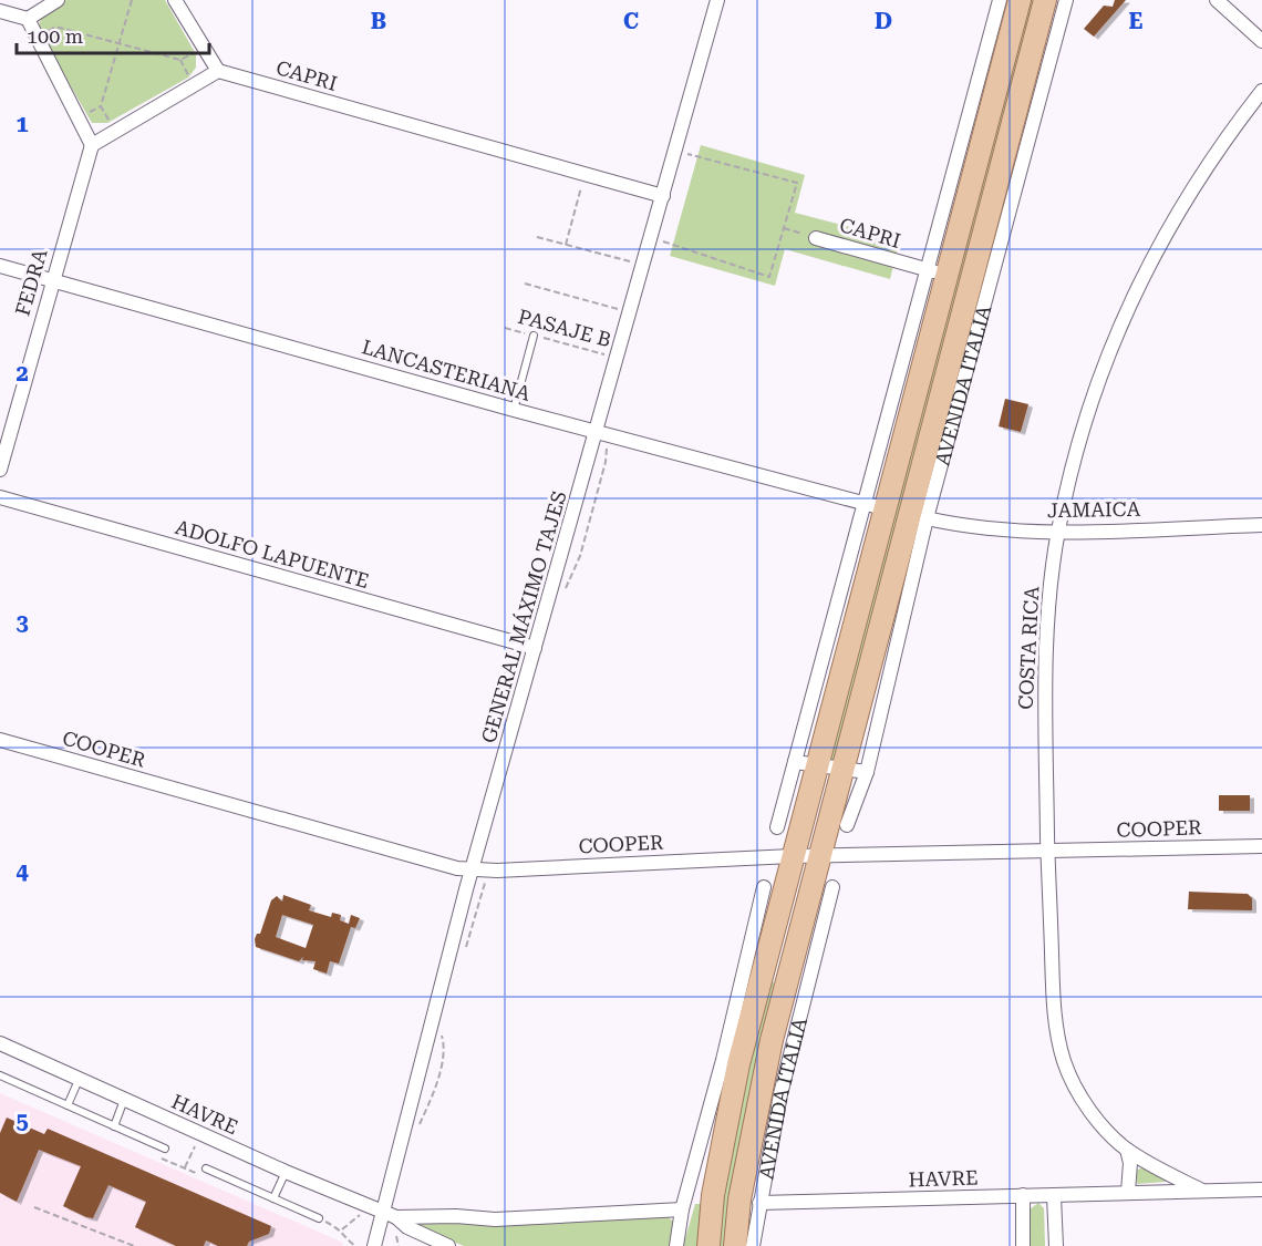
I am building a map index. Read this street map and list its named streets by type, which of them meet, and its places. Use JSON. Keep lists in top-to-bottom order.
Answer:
{
  "streets": {
    "main road": ["AVENIDA ITALIA"],
    "street": [
      "CAPRI",
      "FEDRA",
      "LANCASTERIANA",
      "JAMAICA",
      "ADOLFO LAPUENTE",
      "GENERAL MÁXIMO TAJES",
      "COSTA RICA",
      "COOPER",
      "HAVRE"
    ],
    "path": ["PASAJE B"]
  },
  "crossings": [
    ["CAPRI", "GENERAL MÁXIMO TAJES"],
    ["FEDRA", "LANCASTERIANA"],
    ["PASAJE B", "GENERAL MÁXIMO TAJES"],
    ["LANCASTERIANA", "GENERAL MÁXIMO TAJES"],
    ["AVENIDA ITALIA", "JAMAICA"],
    ["AVENIDA ITALIA", "COOPER"],
    ["AVENIDA ITALIA", "HAVRE"],
    ["JAMAICA", "COSTA RICA"],
    ["ADOLFO LAPUENTE", "GENERAL MÁXIMO TAJES"],
    ["GENERAL MÁXIMO TAJES", "COOPER"],
    ["GENERAL MÁXIMO TAJES", "HAVRE"],
    ["COSTA RICA", "COOPER"],
    ["COSTA RICA", "HAVRE"]
  ],
  "scale_bar": "100 m",
  "grid": {
    "columns": [
      "B",
      "C",
      "D",
      "E"
    ],
    "rows": [
      "1",
      "2",
      "3",
      "4",
      "5"
    ]
  }
}
